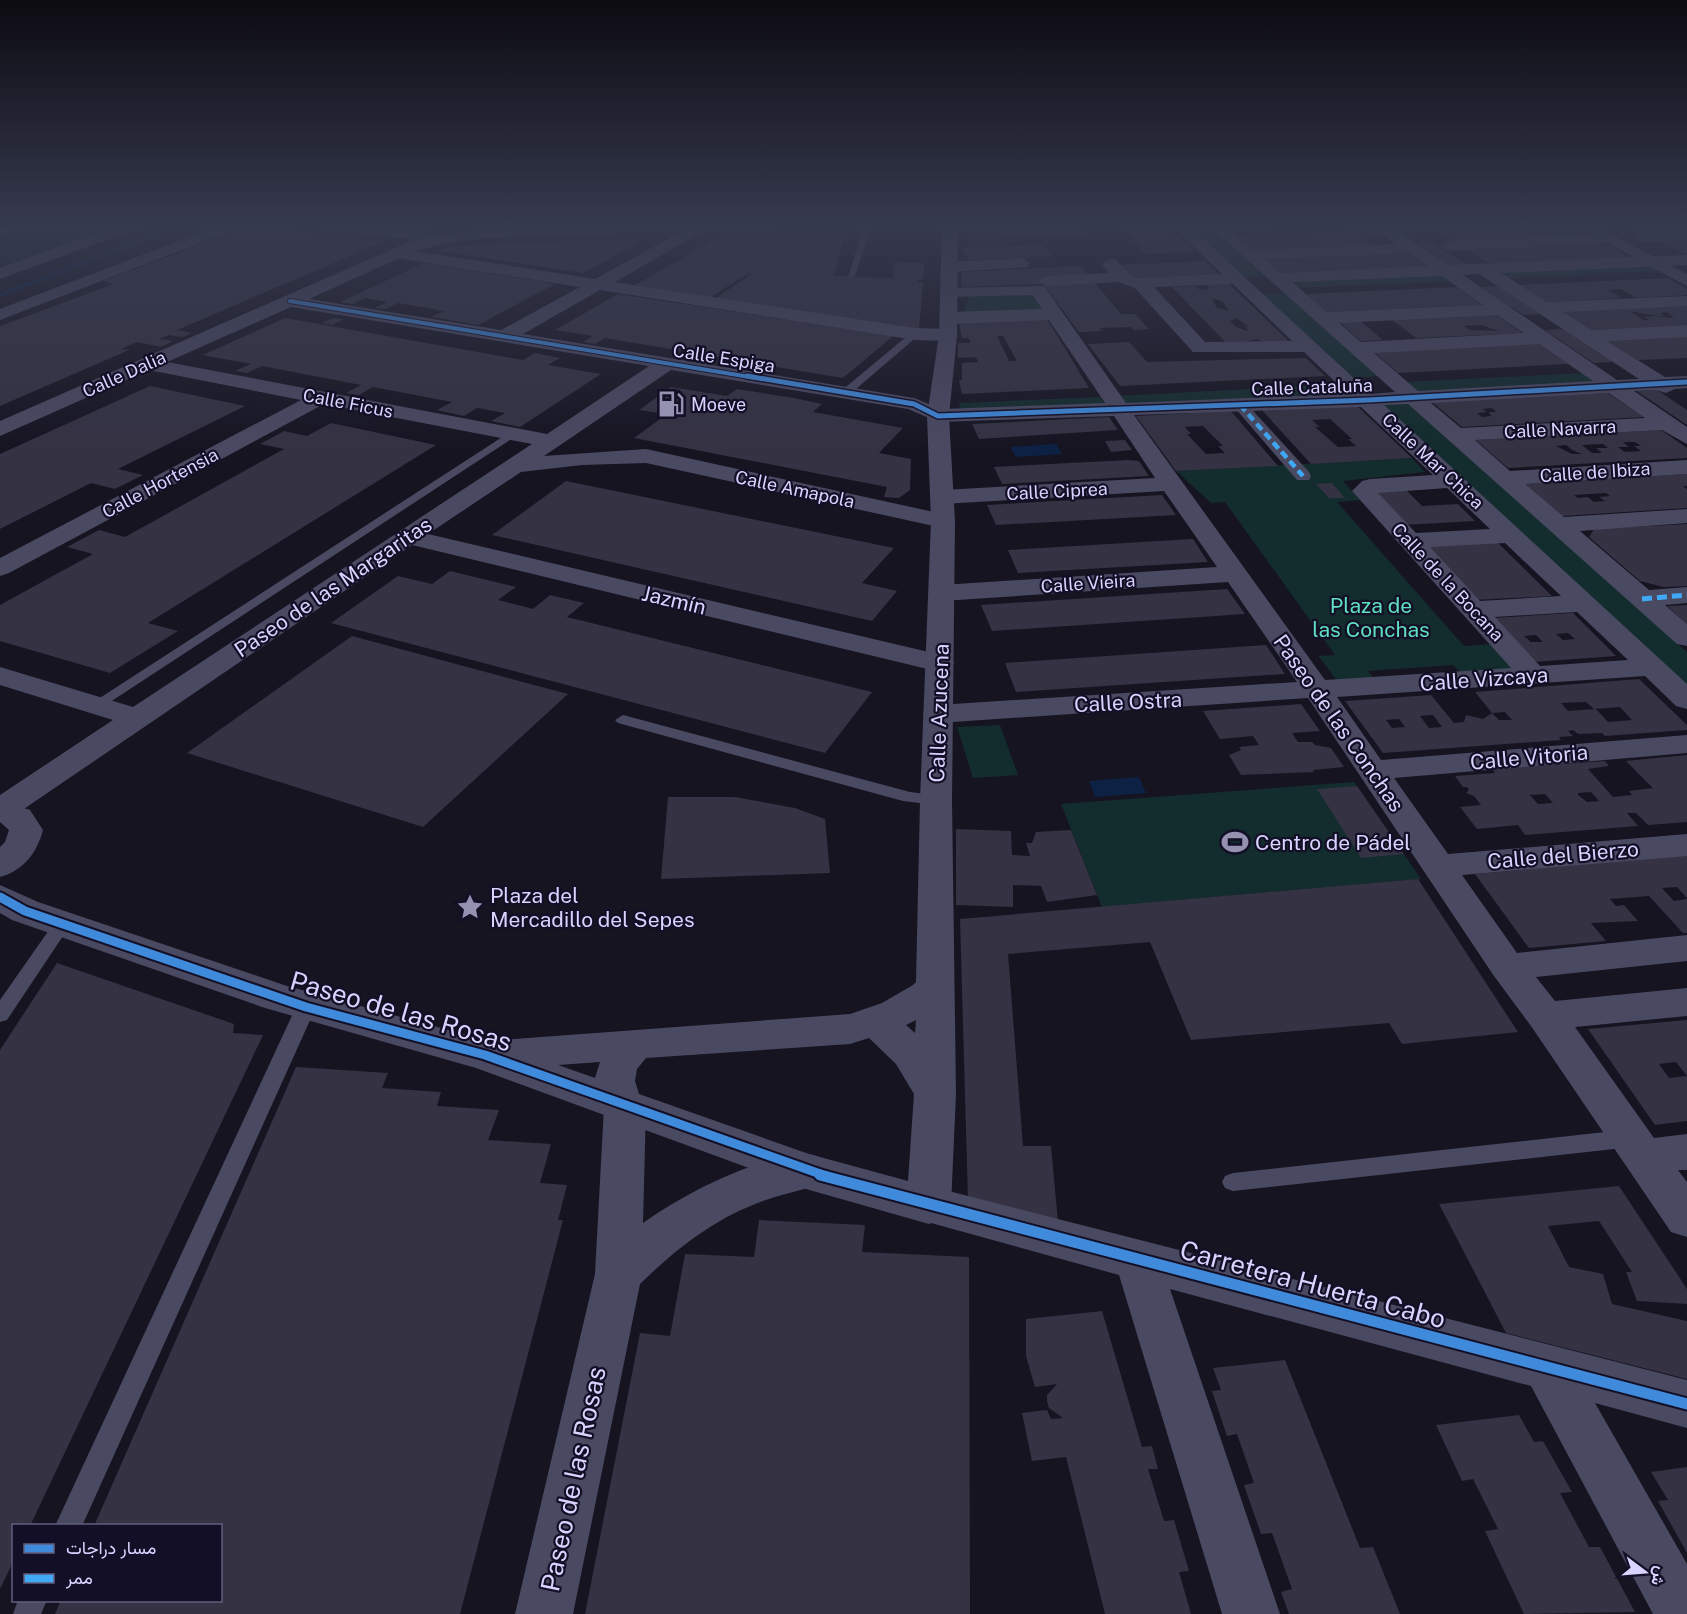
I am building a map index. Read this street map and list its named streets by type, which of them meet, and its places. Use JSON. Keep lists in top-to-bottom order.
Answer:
{
  "streets": {
    "street": [
      "Calle Espiga",
      "Calle Dalia",
      "Calle Cataluña",
      "Calle Ficus",
      "Calle Navarra",
      "Calle Mar Chica",
      "Calle de Ibiza",
      "Calle Hortensia",
      "Calle Amapola",
      "Calle Ciprea",
      "Calle de la Bocana",
      "Calle Vieira",
      "Paseo de las Margaritas",
      "Jazmín",
      "Calle Vizcaya",
      "Calle Ostra",
      "Calle Azucena",
      "Paseo de las Conchas",
      "Calle Vitoria",
      "Calle del Bierzo",
      "Paseo de las Rosas",
      "Carretera Huerta Cabo"
    ]
  },
  "crossings": [
    ["Calle Espiga", "Calle Dalia"],
    ["Calle Espiga", "Calle Cataluña"],
    ["Calle Espiga", "Paseo de las Margaritas"],
    ["Calle Espiga", "Calle Azucena"],
    ["Calle Dalia", "Calle Ficus"],
    ["Calle Cataluña", "Calle Mar Chica"],
    ["Calle Cataluña", "Calle Azucena"],
    ["Calle Cataluña", "Paseo de las Conchas"],
    ["Calle Ficus", "Calle Hortensia"],
    ["Calle Ficus", "Paseo de las Margaritas"],
    ["Calle Navarra", "Calle Mar Chica"],
    ["Calle Mar Chica", "Calle de Ibiza"],
    ["Calle Mar Chica", "Calle de la Bocana"],
    ["Calle Mar Chica", "Calle Vizcaya"],
    ["Calle Amapola", "Calle Ciprea"],
    ["Calle Amapola", "Paseo de las Margaritas"],
    ["Calle Amapola", "Calle Azucena"],
    ["Calle Ciprea", "Calle Azucena"],
    ["Calle Ciprea", "Paseo de las Conchas"],
    ["Calle de la Bocana", "Calle Vizcaya"],
    ["Calle Vieira", "Calle Azucena"],
    ["Calle Vieira", "Paseo de las Conchas"],
    ["Paseo de las Margaritas", "Jazmín"],
    ["Jazmín", "Calle Azucena"],
    ["Calle Vizcaya", "Calle Ostra"],
    ["Calle Vizcaya", "Paseo de las Conchas"],
    ["Calle Ostra", "Calle Azucena"],
    ["Calle Ostra", "Paseo de las Conchas"],
    ["Calle Azucena", "Paseo de las Rosas"],
    ["Calle Azucena", "Carretera Huerta Cabo"],
    ["Paseo de las Conchas", "Calle Vitoria"],
    ["Paseo de las Conchas", "Calle del Bierzo"],
    ["Paseo de las Rosas", "Carretera Huerta Cabo"]
  ],
  "parks": ["Plaza de las Conchas"],
  "places": {
    "fuel station": ["Moeve"],
    "sports": ["Centro de Pádel"],
    "place": ["Plaza del Mercadillo del Sepes"]
  },
  "legend": ["مسار دراجات", "ممر"],
  "north": "right"
}
